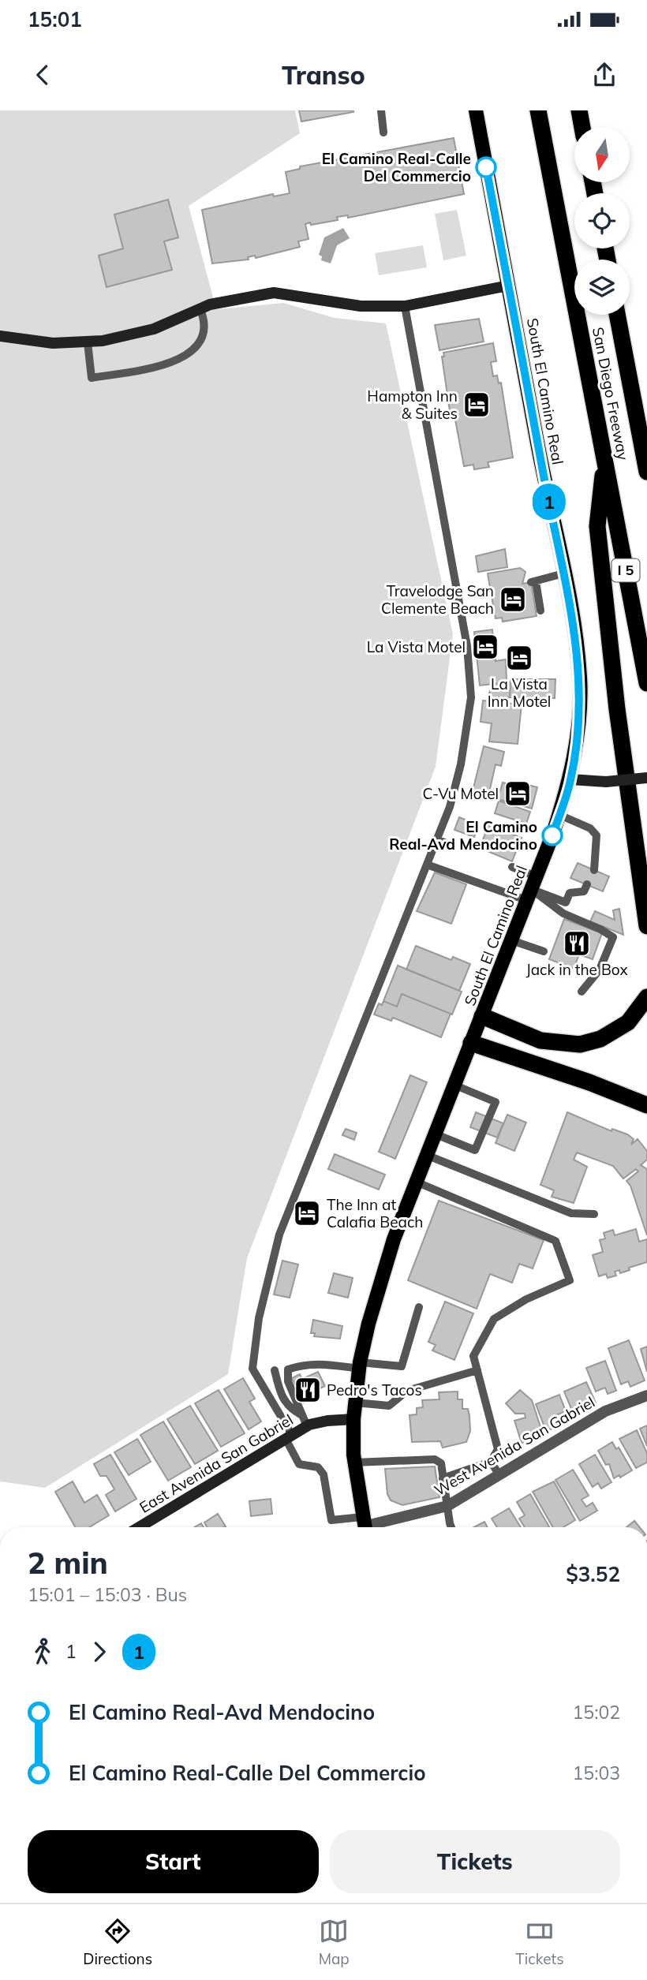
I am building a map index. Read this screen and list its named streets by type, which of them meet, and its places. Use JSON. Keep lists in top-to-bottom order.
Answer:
{
  "streets": {
    "highway": ["San Diego Freeway", "I 5"],
    "main road": ["South El Camino Real"],
    "street": ["West Avenida San Gabriel", "East Avenida San Gabriel"]
  },
  "crossings": [
    ["South El Camino Real", "West Avenida San Gabriel"],
    ["South El Camino Real", "East Avenida San Gabriel"]
  ],
  "places": {
    "other": ["El Camino Real-Calle Del Commercio", "El Camino Real-Avd Mendocino"],
    "hotel": [
      "Hampton Inn & Suites",
      "Travelodge San Clemente Beach",
      "La Vista Motel",
      "La Vista Inn Motel",
      "C-Vu Motel",
      "The Inn at Calafia Beach"
    ],
    "restaurant": ["Jack in the Box", "Pedro's Tacos"]
  },
  "lines": ["bus line 1"],
  "north": "bottom",
  "page": {
    "status": "15:01",
    "header": "Transo",
    "on_map": "1",
    "heading": ["2 min", "15:01 – 15:03 · Bus", "$3.52"],
    "legs": ["1", "1"],
    "list": [
      {
        "name": "El Camino Real-Avd Mendocino",
        "value": "15:02"
      },
      {
        "name": "El Camino Real-Calle Del Commercio",
        "value": "15:03"
      }
    ],
    "buttons": ["Start", "Tickets"],
    "tabs": ["Directions", "Map", "Tickets"]
  }
}
